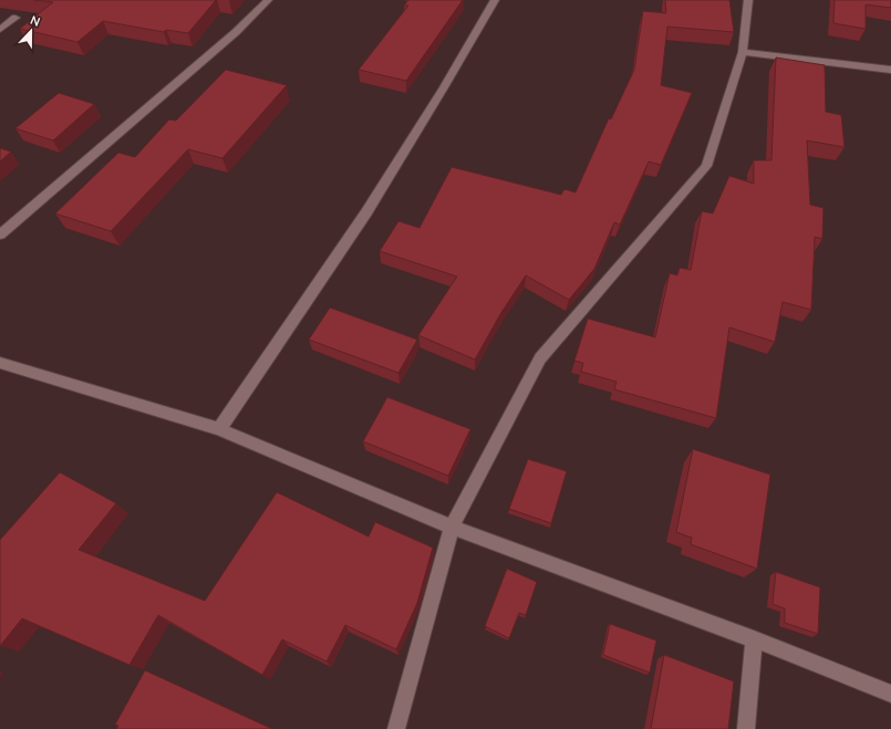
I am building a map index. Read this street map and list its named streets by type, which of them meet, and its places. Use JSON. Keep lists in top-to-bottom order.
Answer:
{
  "north": "top"
}
